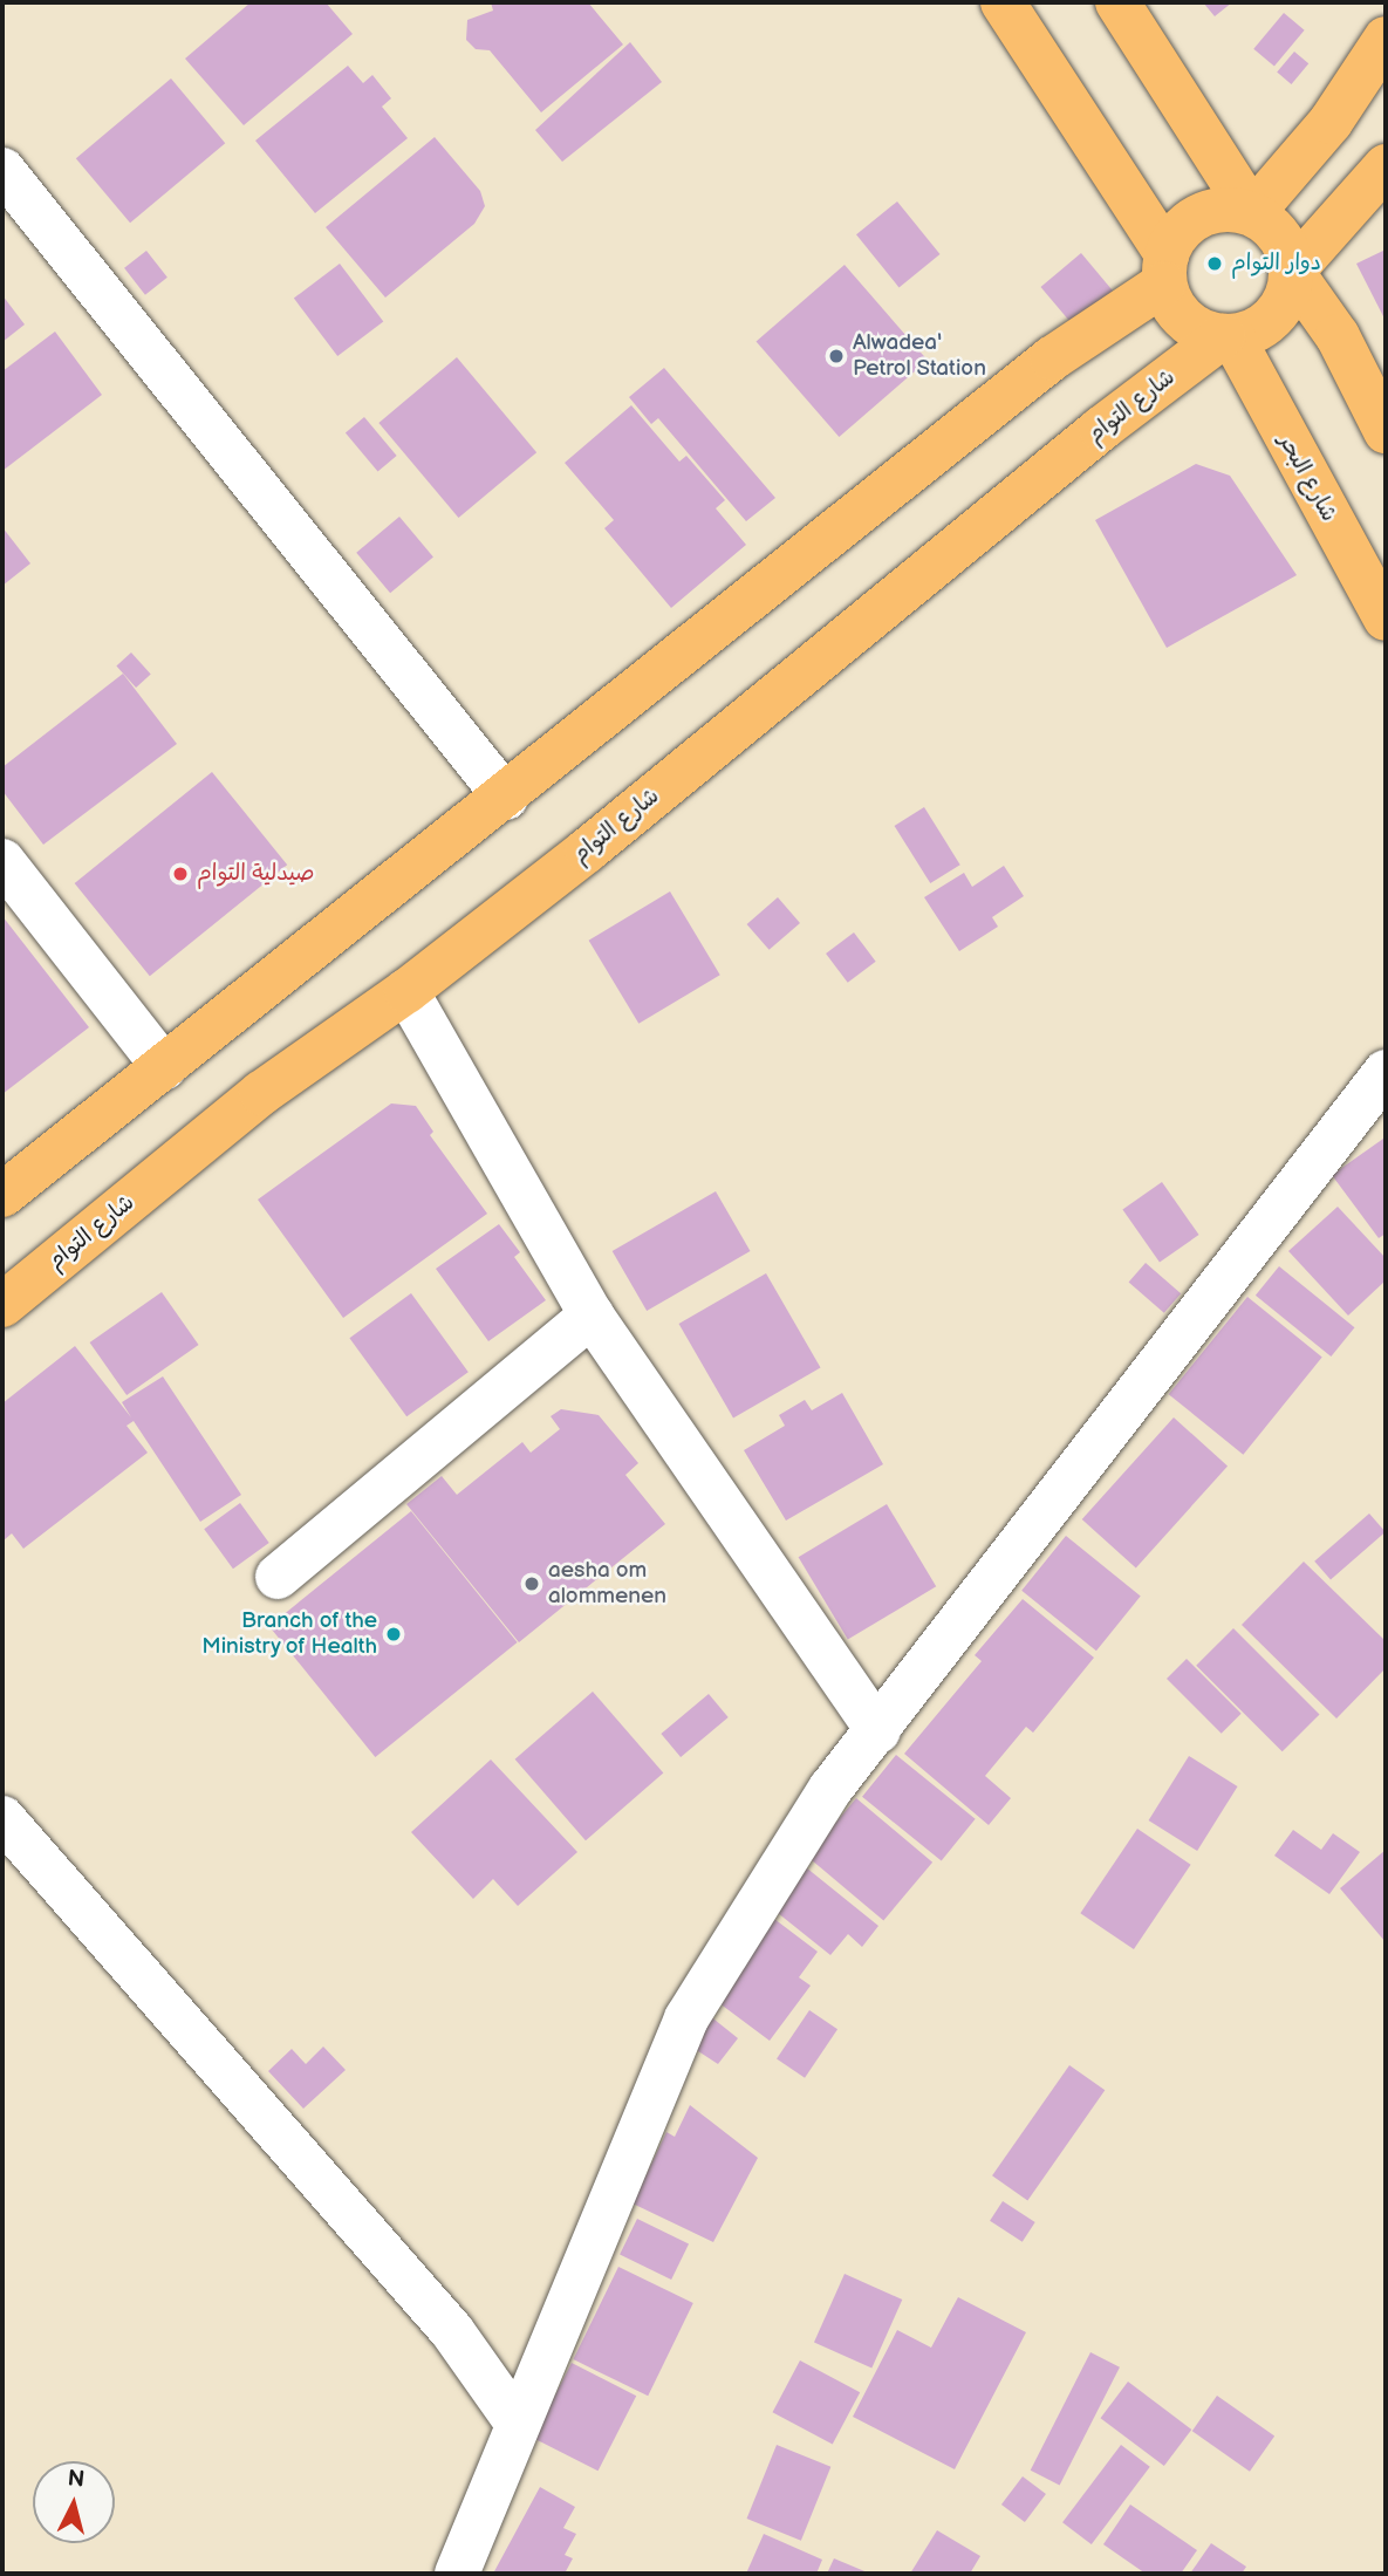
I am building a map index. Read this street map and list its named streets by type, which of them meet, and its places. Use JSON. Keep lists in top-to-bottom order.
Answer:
{
  "streets": {
    "main road": ["شارع التوام", "شارع البحر"]
  },
  "crossings": [
    ["شارع التوام", "شارع البحر"]
  ],
  "places": [
    "دوار التوام",
    "Alwadea' Petrol Station",
    "صيدلية التوام",
    "aesha om alommenen",
    "Branch of the Ministry of Health"
  ],
  "north": "top"
}
